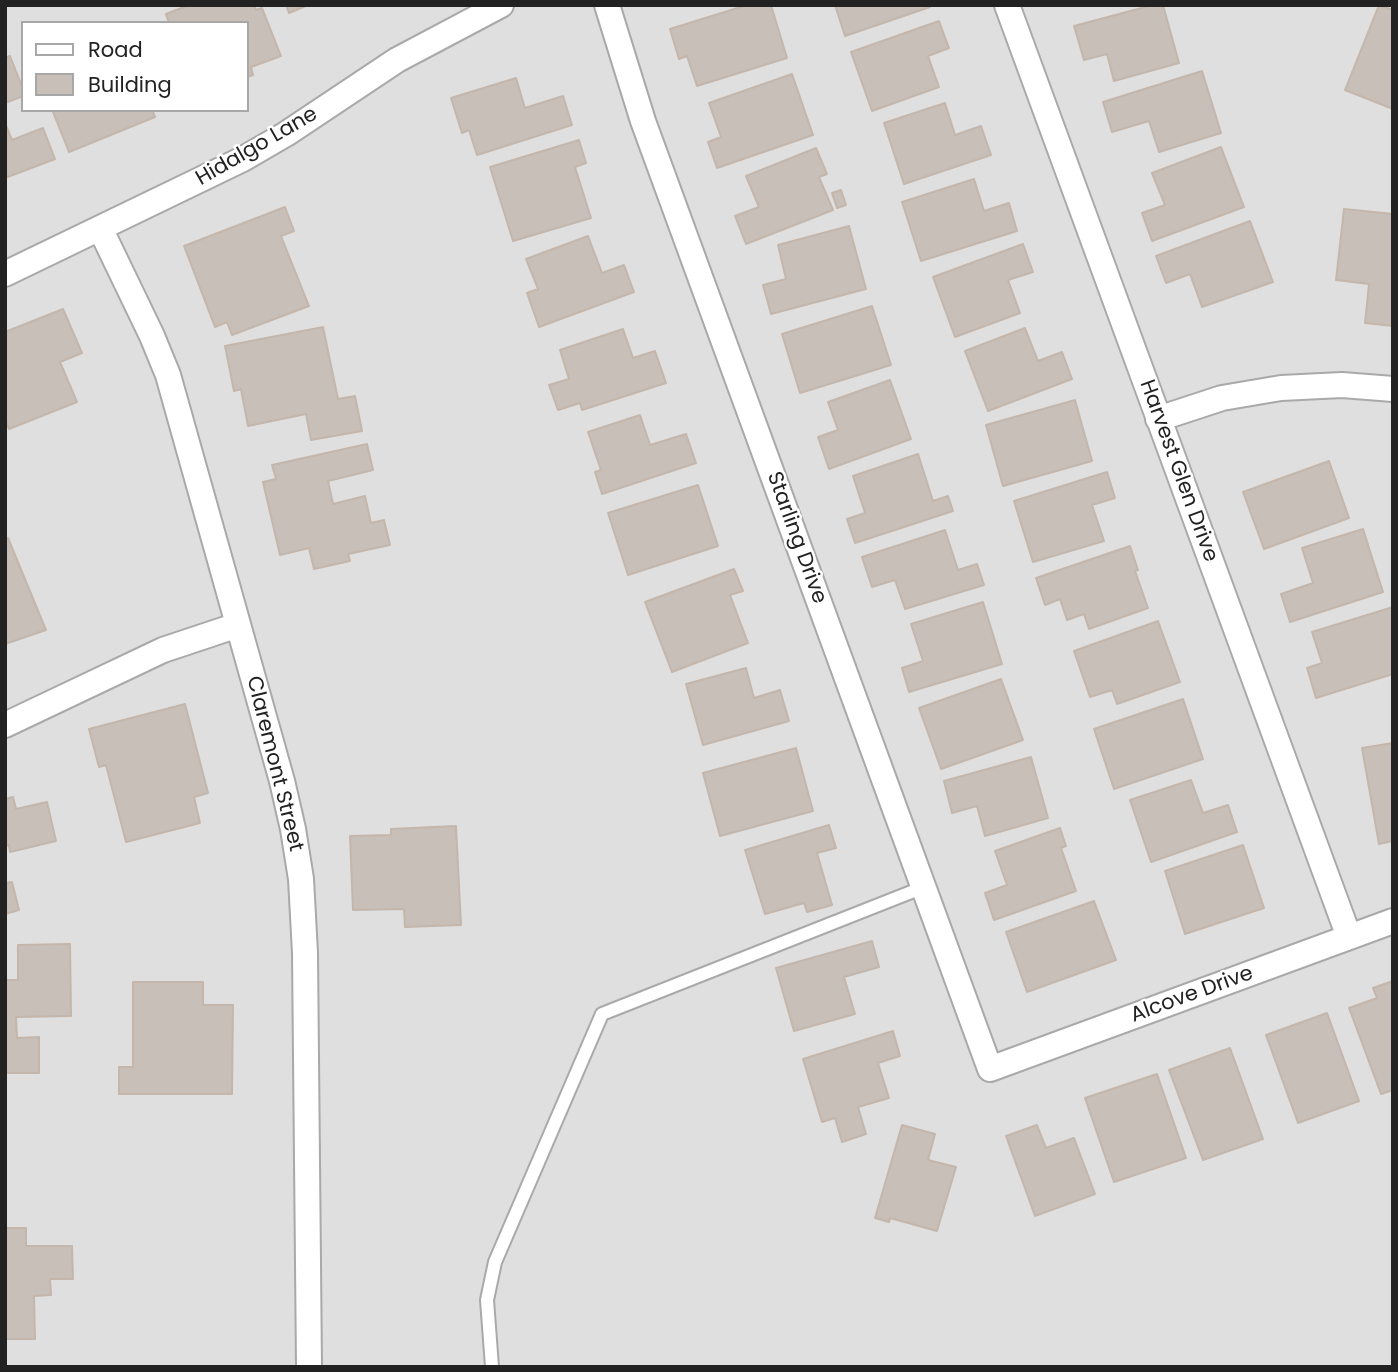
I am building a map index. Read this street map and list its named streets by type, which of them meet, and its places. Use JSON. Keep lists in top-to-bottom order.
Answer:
{
  "streets": {
    "street": [
      "Hidalgo Lane",
      "Harvest Glen Drive",
      "Starling Drive",
      "Claremont Street",
      "Alcove Drive"
    ]
  },
  "crossings": [
    ["Hidalgo Lane", "Claremont Street"],
    ["Harvest Glen Drive", "Alcove Drive"],
    ["Starling Drive", "Alcove Drive"]
  ],
  "legend": ["Road", "Building"]
}
